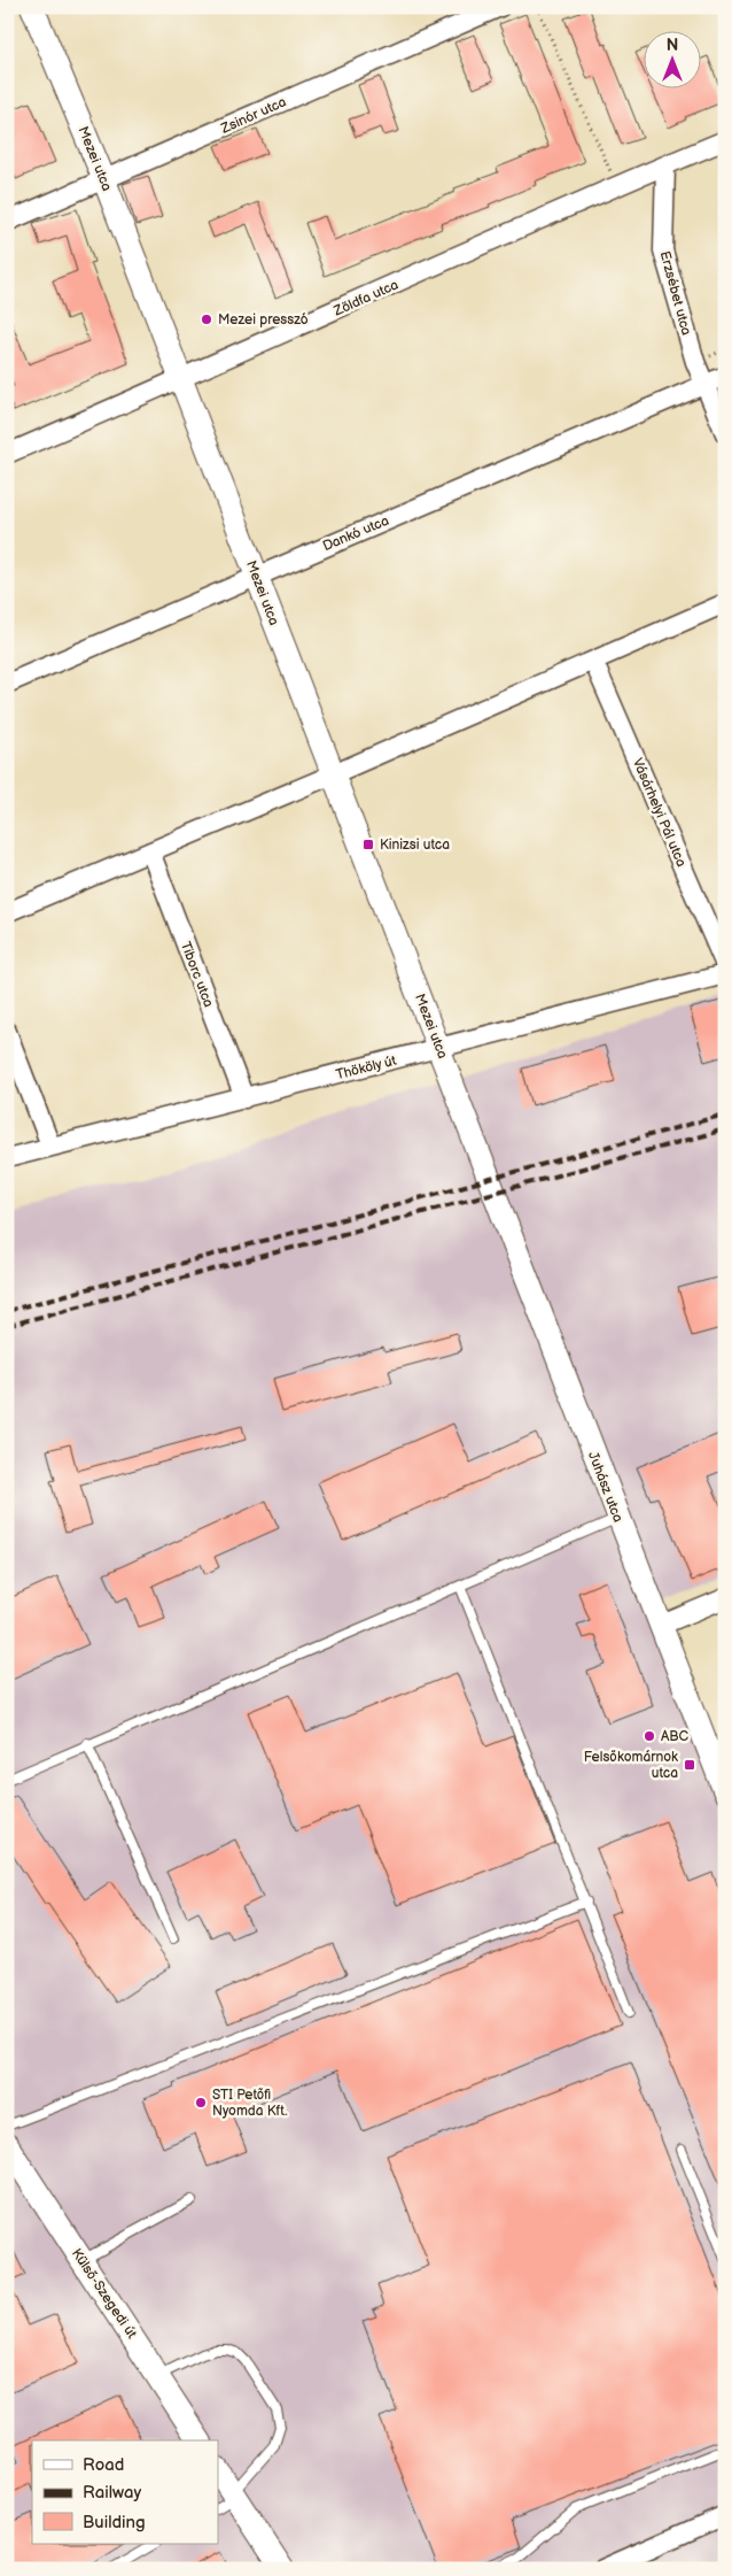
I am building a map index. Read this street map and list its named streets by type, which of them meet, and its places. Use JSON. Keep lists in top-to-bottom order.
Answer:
{
  "streets": {
    "street": [
      "Zsinór utca",
      "Mezei utca",
      "Erzsébet utca",
      "Zöldfa utca",
      "Dankó utca",
      "Vásárhelyi Pál utca",
      "Tiborc utca",
      "Thököly út",
      "Juhász utca",
      "Külső-Szegedi út"
    ]
  },
  "crossings": [
    ["Zsinór utca", "Mezei utca"],
    ["Mezei utca", "Zöldfa utca"],
    ["Mezei utca", "Dankó utca"],
    ["Mezei utca", "Thököly út"],
    ["Mezei utca", "Juhász utca"],
    ["Erzsébet utca", "Zöldfa utca"],
    ["Erzsébet utca", "Dankó utca"],
    ["Tiborc utca", "Thököly út"]
  ],
  "places": {
    "other": ["Mezei presszó", "ABC", "STI Petőfi Nyomda Kft."],
    "transit": ["Kinizsi utca", "Felsőkomárnok utca"]
  },
  "legend": ["Road", "Railway", "Building"],
  "north": "top"
}
